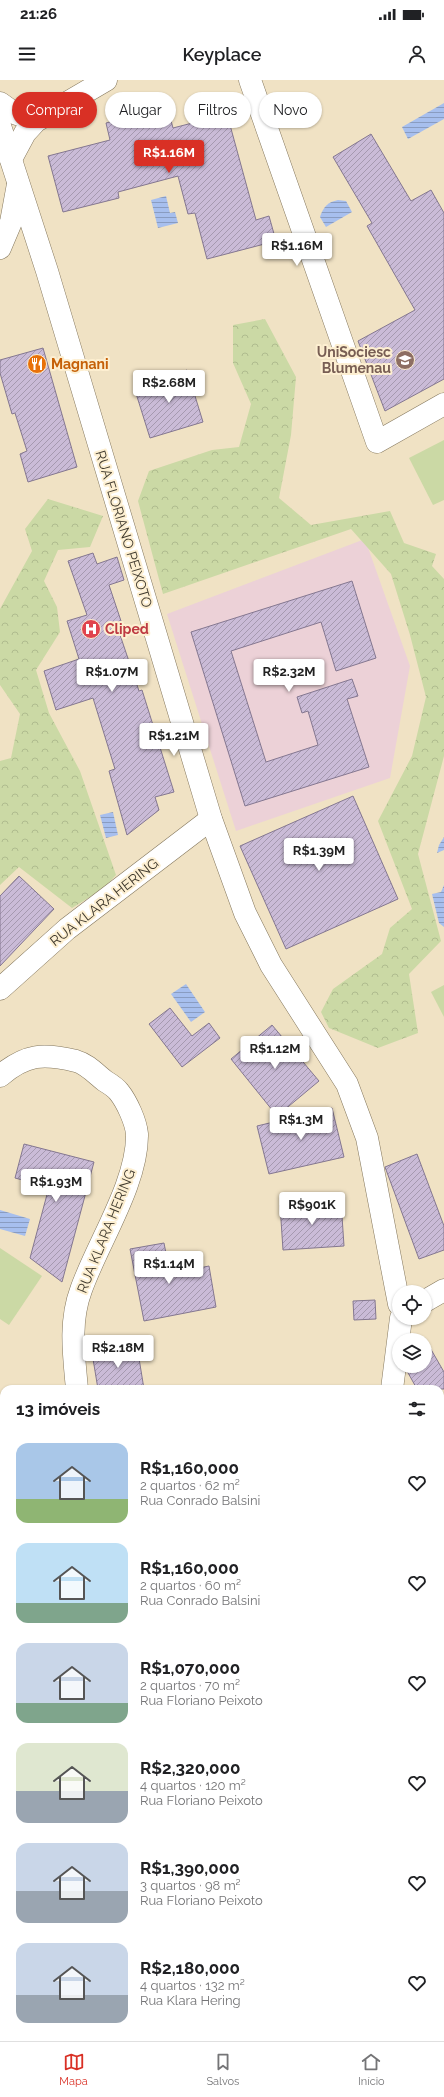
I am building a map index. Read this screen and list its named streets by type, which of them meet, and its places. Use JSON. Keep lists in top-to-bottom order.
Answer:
{
  "streets": {
    "street": ["RUA FLORIANO PEIXOTO", "RUA KLARA HERING"]
  },
  "crossings": [
    ["RUA FLORIANO PEIXOTO", "RUA KLARA HERING"]
  ],
  "places": {
    "school or university": ["UniSociesc Blumenau"],
    "restaurant": ["Magnani"],
    "hospital": ["Cliped"]
  },
  "page": {
    "status": "21:26",
    "header": "Keyplace",
    "chip": [
      "Comprar",
      "Alugar",
      "Filtros",
      "Novo"
    ],
    "price": [
      "R$1.16M",
      "R$1.16M",
      "R$2.68M",
      "R$1.07M",
      "R$2.32M",
      "R$1.21M",
      "R$1.39M",
      "R$1.12M",
      "R$1.3M",
      "R$1.93M",
      "R$901K",
      "R$1.14M",
      "R$2.18M"
    ],
    "heading": "13 imóveis",
    "list": [
      {
        "name": "R$1,160,000",
        "note": "2 quartos · 62 m² · Rua Conrado Balsini"
      },
      {
        "name": "R$1,160,000",
        "note": "2 quartos · 60 m² · Rua Conrado Balsini"
      },
      {
        "name": "R$1,070,000",
        "note": "2 quartos · 70 m² · Rua Floriano Peixoto"
      },
      {
        "name": "R$2,320,000",
        "note": "4 quartos · 120 m² · Rua Floriano Peixoto"
      },
      {
        "name": "R$1,390,000",
        "note": "3 quartos · 98 m² · Rua Floriano Peixoto"
      },
      {
        "name": "R$2,180,000",
        "note": "4 quartos · 132 m² · Rua Klara Hering"
      }
    ],
    "tabs": ["Mapa", "Salvos", "Início"]
  }
}
